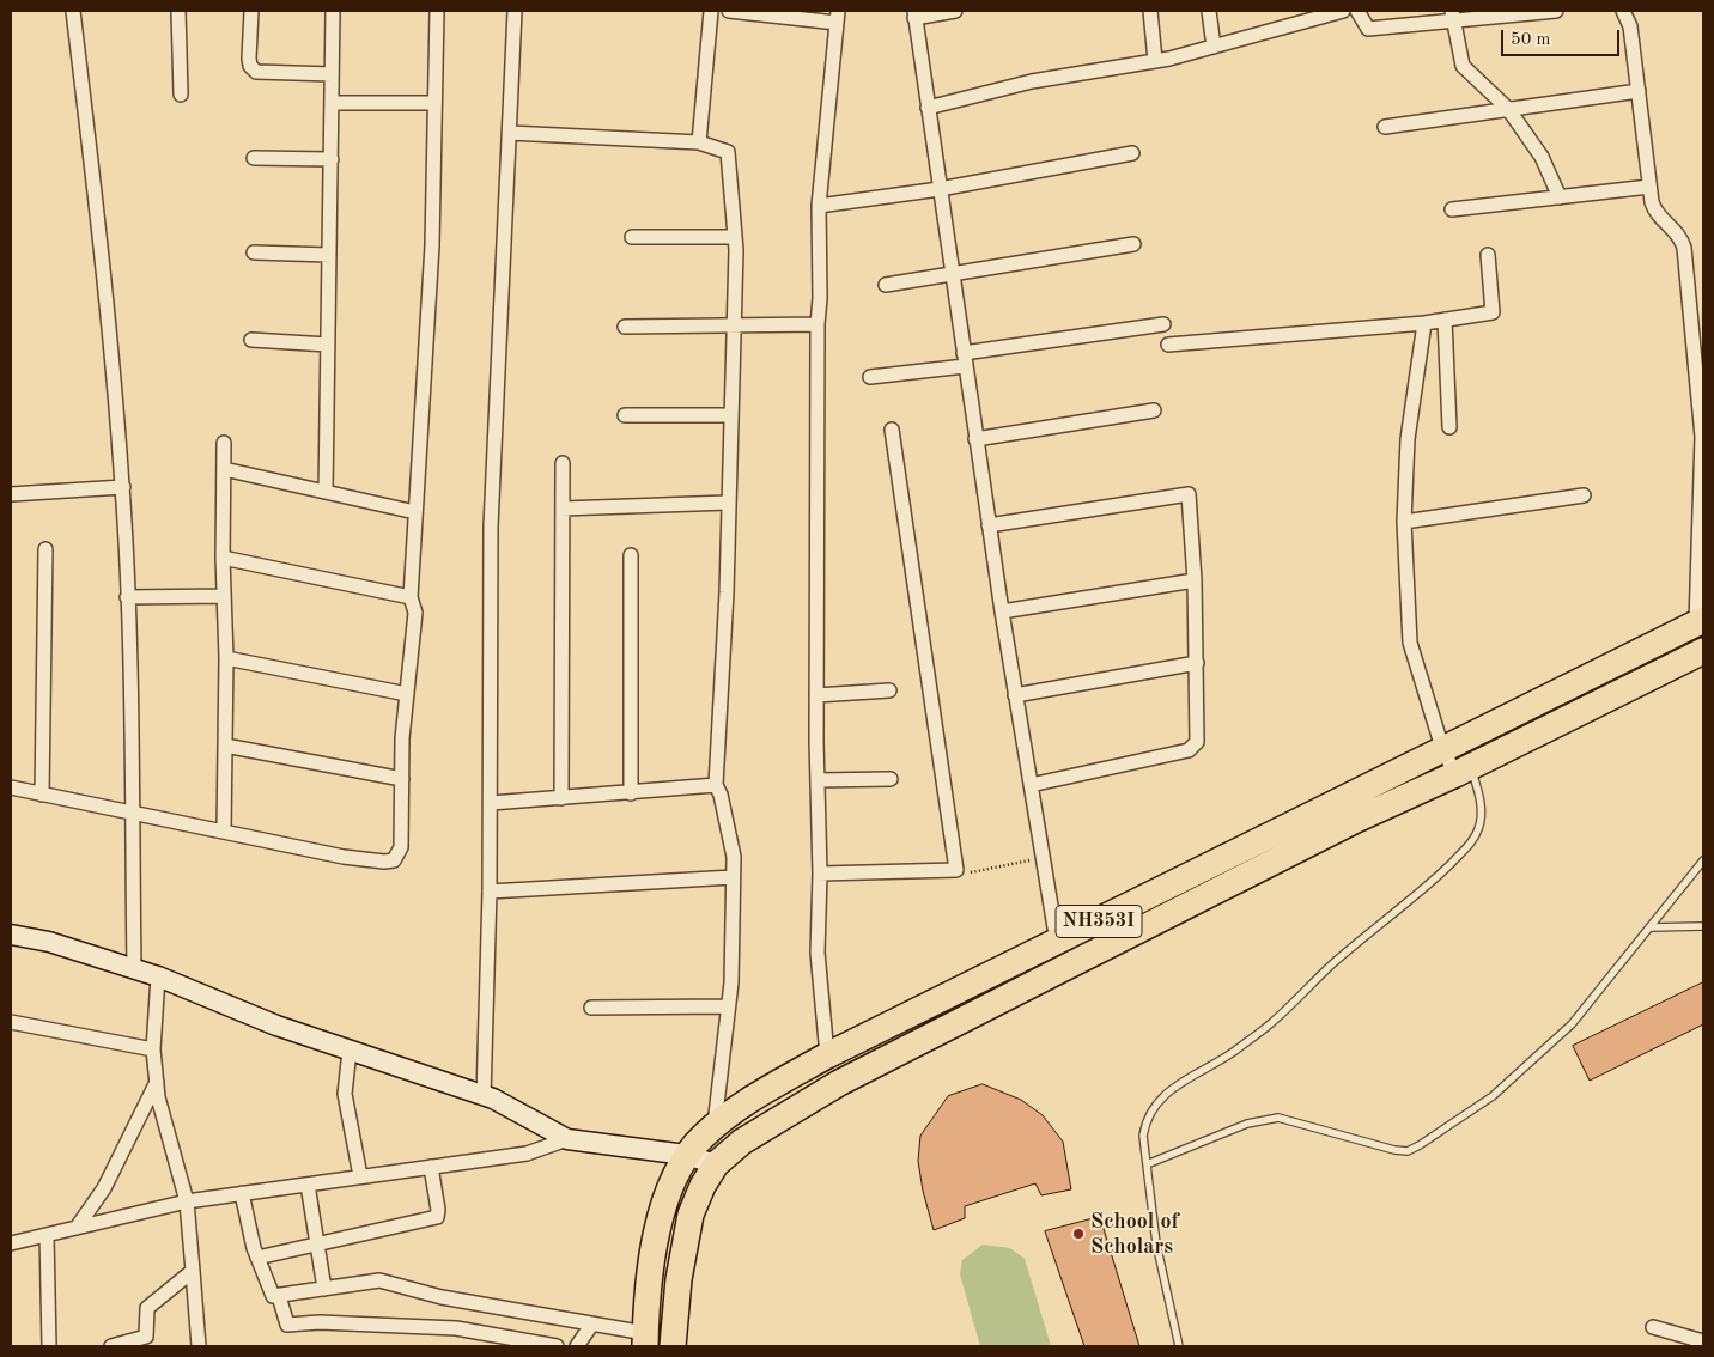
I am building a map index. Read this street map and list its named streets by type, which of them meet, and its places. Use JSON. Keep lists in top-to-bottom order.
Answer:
{
  "streets": {
    "highway": ["NH353I"]
  },
  "places": ["School of Scholars"],
  "scale_bar": "50 m"
}
